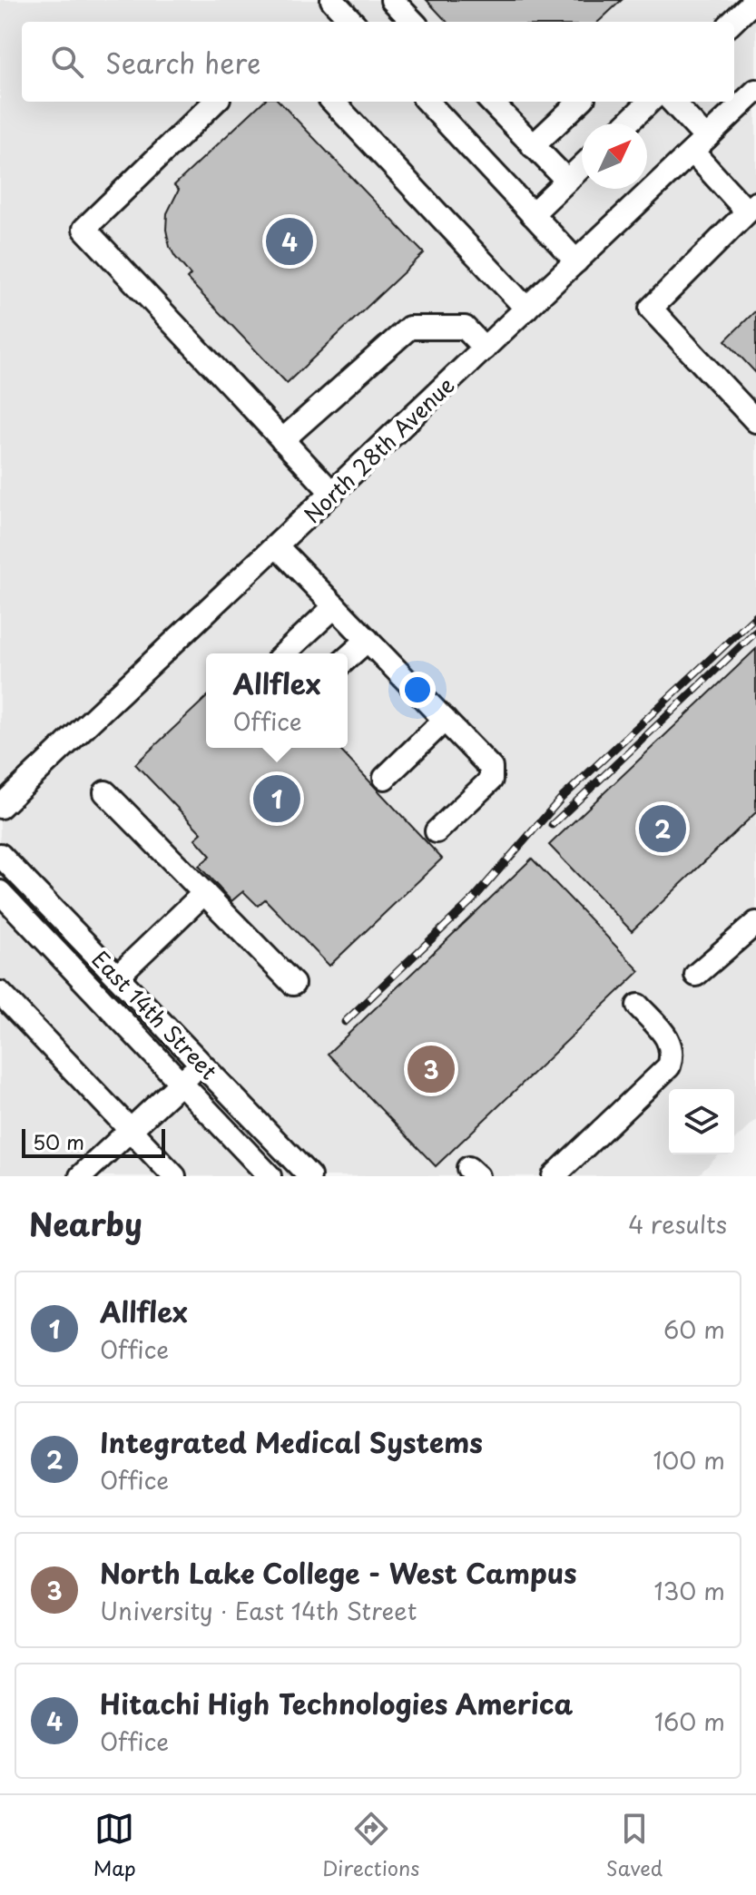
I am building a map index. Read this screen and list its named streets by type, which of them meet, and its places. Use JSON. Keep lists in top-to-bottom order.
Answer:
{
  "streets": {
    "street": ["North 28th Avenue", "East 14th Street"]
  },
  "scale_bar": "50 m",
  "north": "top right",
  "page": {
    "search": "Search here",
    "pins": [
      "4",
      "1",
      "2",
      "3"
    ],
    "popup": ["Allflex", "Office"],
    "scale": "50 m",
    "heading": ["Nearby", "4 results"],
    "list": [
      {
        "mark": "1",
        "name": "Allflex",
        "note": "Office",
        "value": "60 m"
      },
      {
        "mark": "2",
        "name": "Integrated Medical Systems",
        "note": "Office",
        "value": "100 m"
      },
      {
        "mark": "3",
        "name": "North Lake College - West Campus",
        "note": "University · East 14th Street",
        "value": "130 m"
      },
      {
        "mark": "4",
        "name": "Hitachi High Technologies America",
        "note": "Office",
        "value": "160 m"
      }
    ],
    "nav": ["Map", "Directions", "Saved"]
  }
}
